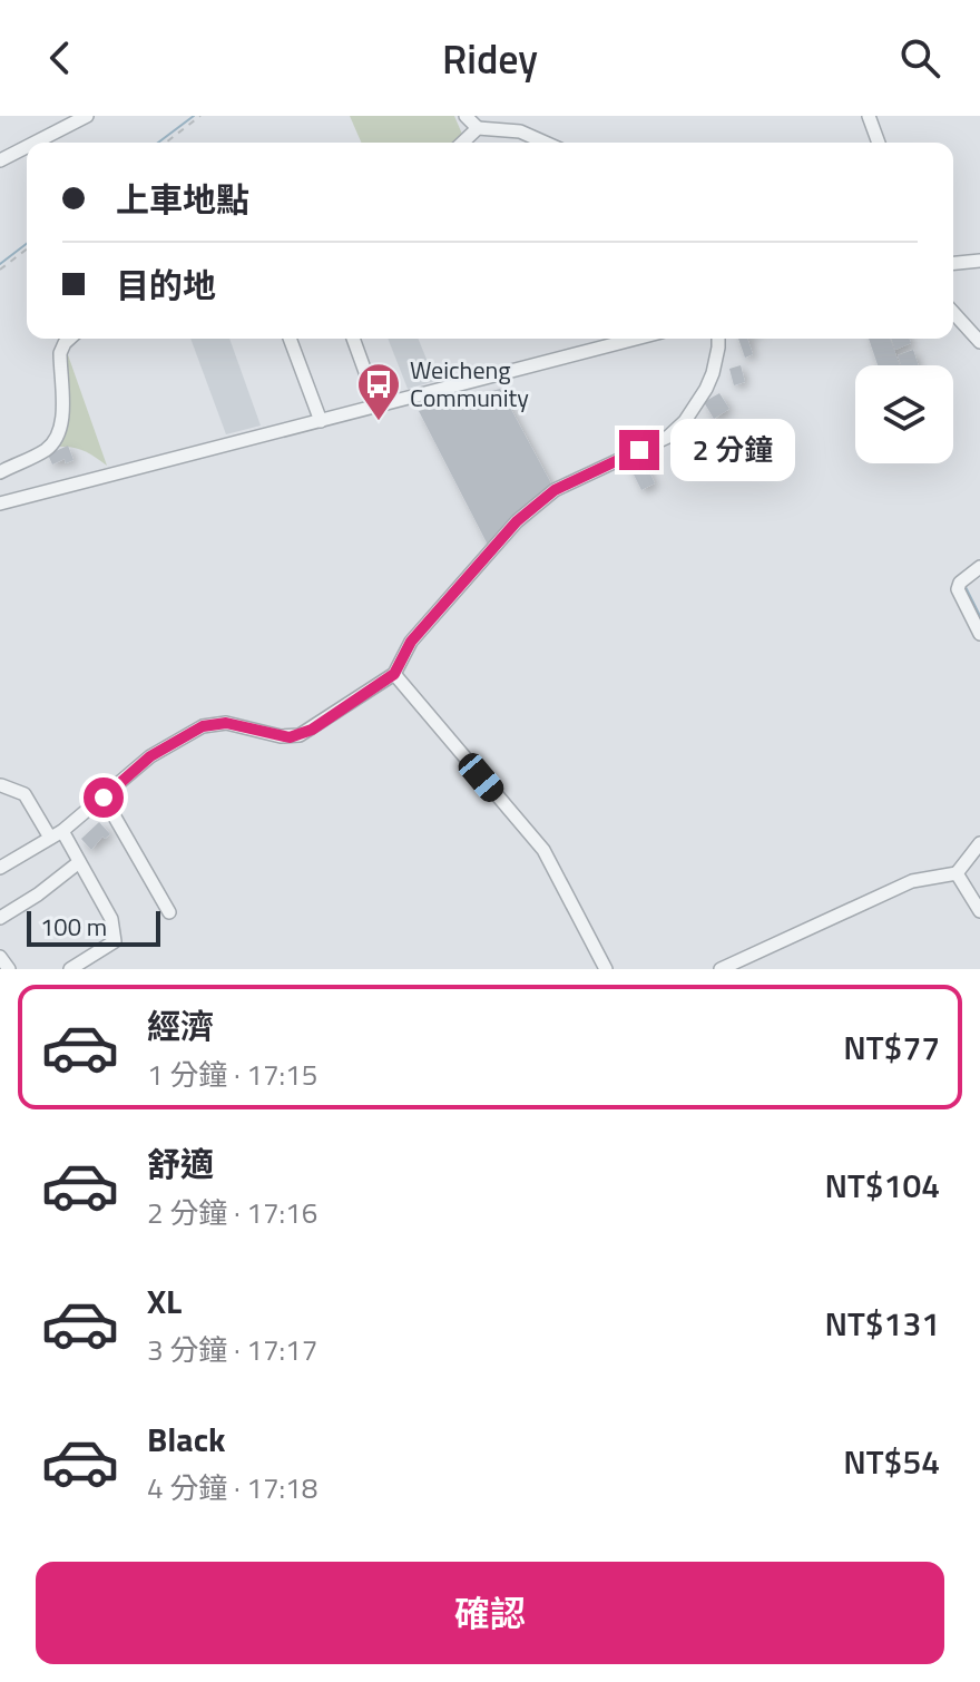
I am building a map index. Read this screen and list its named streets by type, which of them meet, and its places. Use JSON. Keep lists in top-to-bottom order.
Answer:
{
  "places": {
    "bus stop": ["Weicheng Community"]
  },
  "scale_bar": "100 m",
  "page": {
    "header": "Ridey",
    "banner": ["上車地點", "目的地"],
    "bubble": "2 分鐘",
    "scale": "100 m",
    "list": [
      {
        "name": "經濟",
        "note": "1 分鐘 · 17:15",
        "value": "NT$77"
      },
      {
        "name": "舒適",
        "note": "2 分鐘 · 17:16",
        "value": "NT$104"
      },
      {
        "name": "XL",
        "note": "3 分鐘 · 17:17",
        "value": "NT$131"
      },
      {
        "name": "Black",
        "note": "4 分鐘 · 17:18",
        "value": "NT$54"
      }
    ],
    "buttons": "確認"
  }
}
